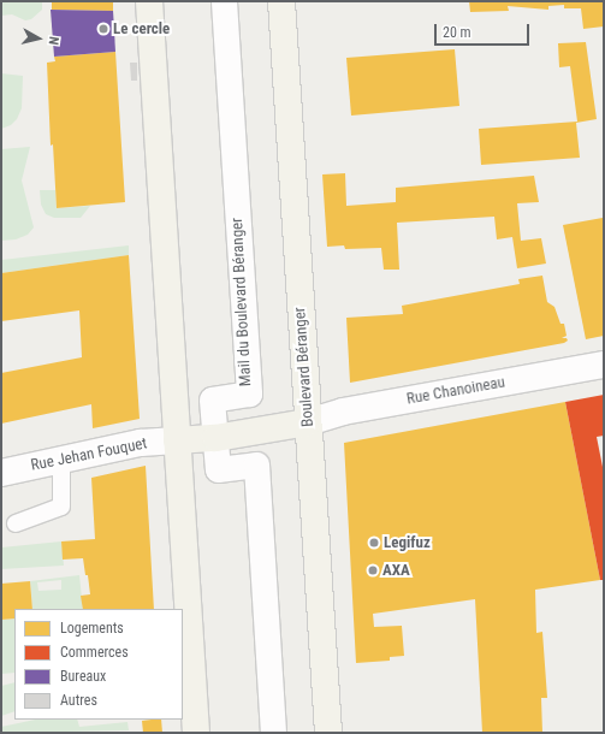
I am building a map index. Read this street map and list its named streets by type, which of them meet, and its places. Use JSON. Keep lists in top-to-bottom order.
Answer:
{
  "streets": {
    "main road": ["Boulevard Béranger", "Rue Chanoineau", "Rue Jehan Fouquet"],
    "street": ["Mail du Boulevard Béranger"]
  },
  "crossings": [
    ["Boulevard Béranger", "Rue Chanoineau"]
  ],
  "places": ["Le cercle", "Legifuz", "AXA"],
  "legend": [
    "Logements",
    "Commerces",
    "Bureaux",
    "Autres"
  ],
  "scale_bar": "20 m",
  "north": "right"
}
